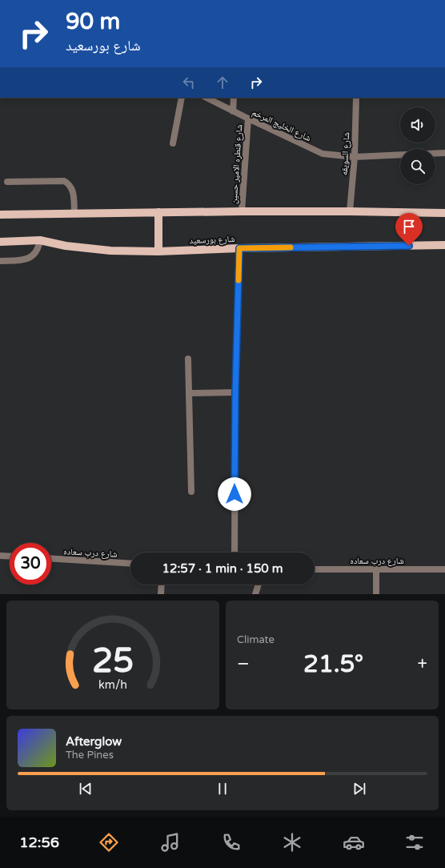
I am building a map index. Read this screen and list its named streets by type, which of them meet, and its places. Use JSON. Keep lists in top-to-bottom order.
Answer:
{
  "streets": {
    "main road": ["شارع بورسعيد"],
    "street": [
      "شارع الخليج المرخم",
      "شارع السويقه",
      "شارع قنطره الامير حسين",
      "شارع درب سعاده"
    ]
  },
  "crossings": [
    ["شارع الخليج المرخم", "شارع السويقه"],
    ["شارع الخليج المرخم", "شارع قنطره الامير حسين"]
  ],
  "page": {
    "turn": ["90 m", "شارع بورسعيد"],
    "limit": "30",
    "trip": "12:57 · 1 min · 150 m",
    "tile": "Climate",
    "heat": ["−", "21.5°", "+"],
    "song": ["Afterglow", "The Pines"],
    "tabs": "12:56",
    "gauge": ["25", "km/h"]
  }
}
